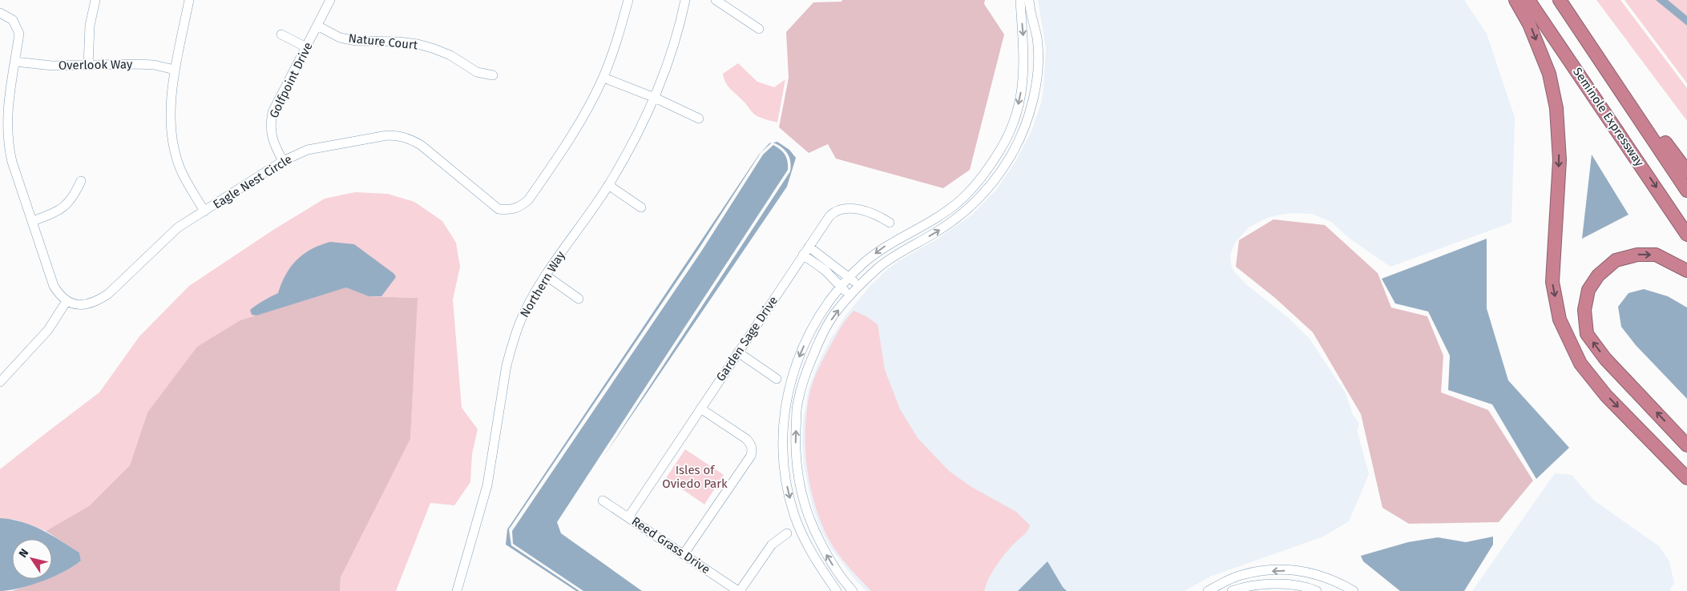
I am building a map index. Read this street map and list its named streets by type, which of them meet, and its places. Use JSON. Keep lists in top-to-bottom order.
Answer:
{
  "streets": {
    "highway": ["Seminole Expressway"],
    "street": [
      "Nature Court",
      "Overlook Way",
      "Golfpoint Drive",
      "Eagle Nest Circle",
      "Northern Way",
      "Garden Sage Drive",
      "Reed Grass Drive"
    ]
  },
  "crossings": [
    ["Nature Court", "Golfpoint Drive"],
    ["Golfpoint Drive", "Eagle Nest Circle"],
    ["Garden Sage Drive", "Reed Grass Drive"]
  ],
  "parks": ["Isles of Oviedo Park"],
  "north": "top left"
}
